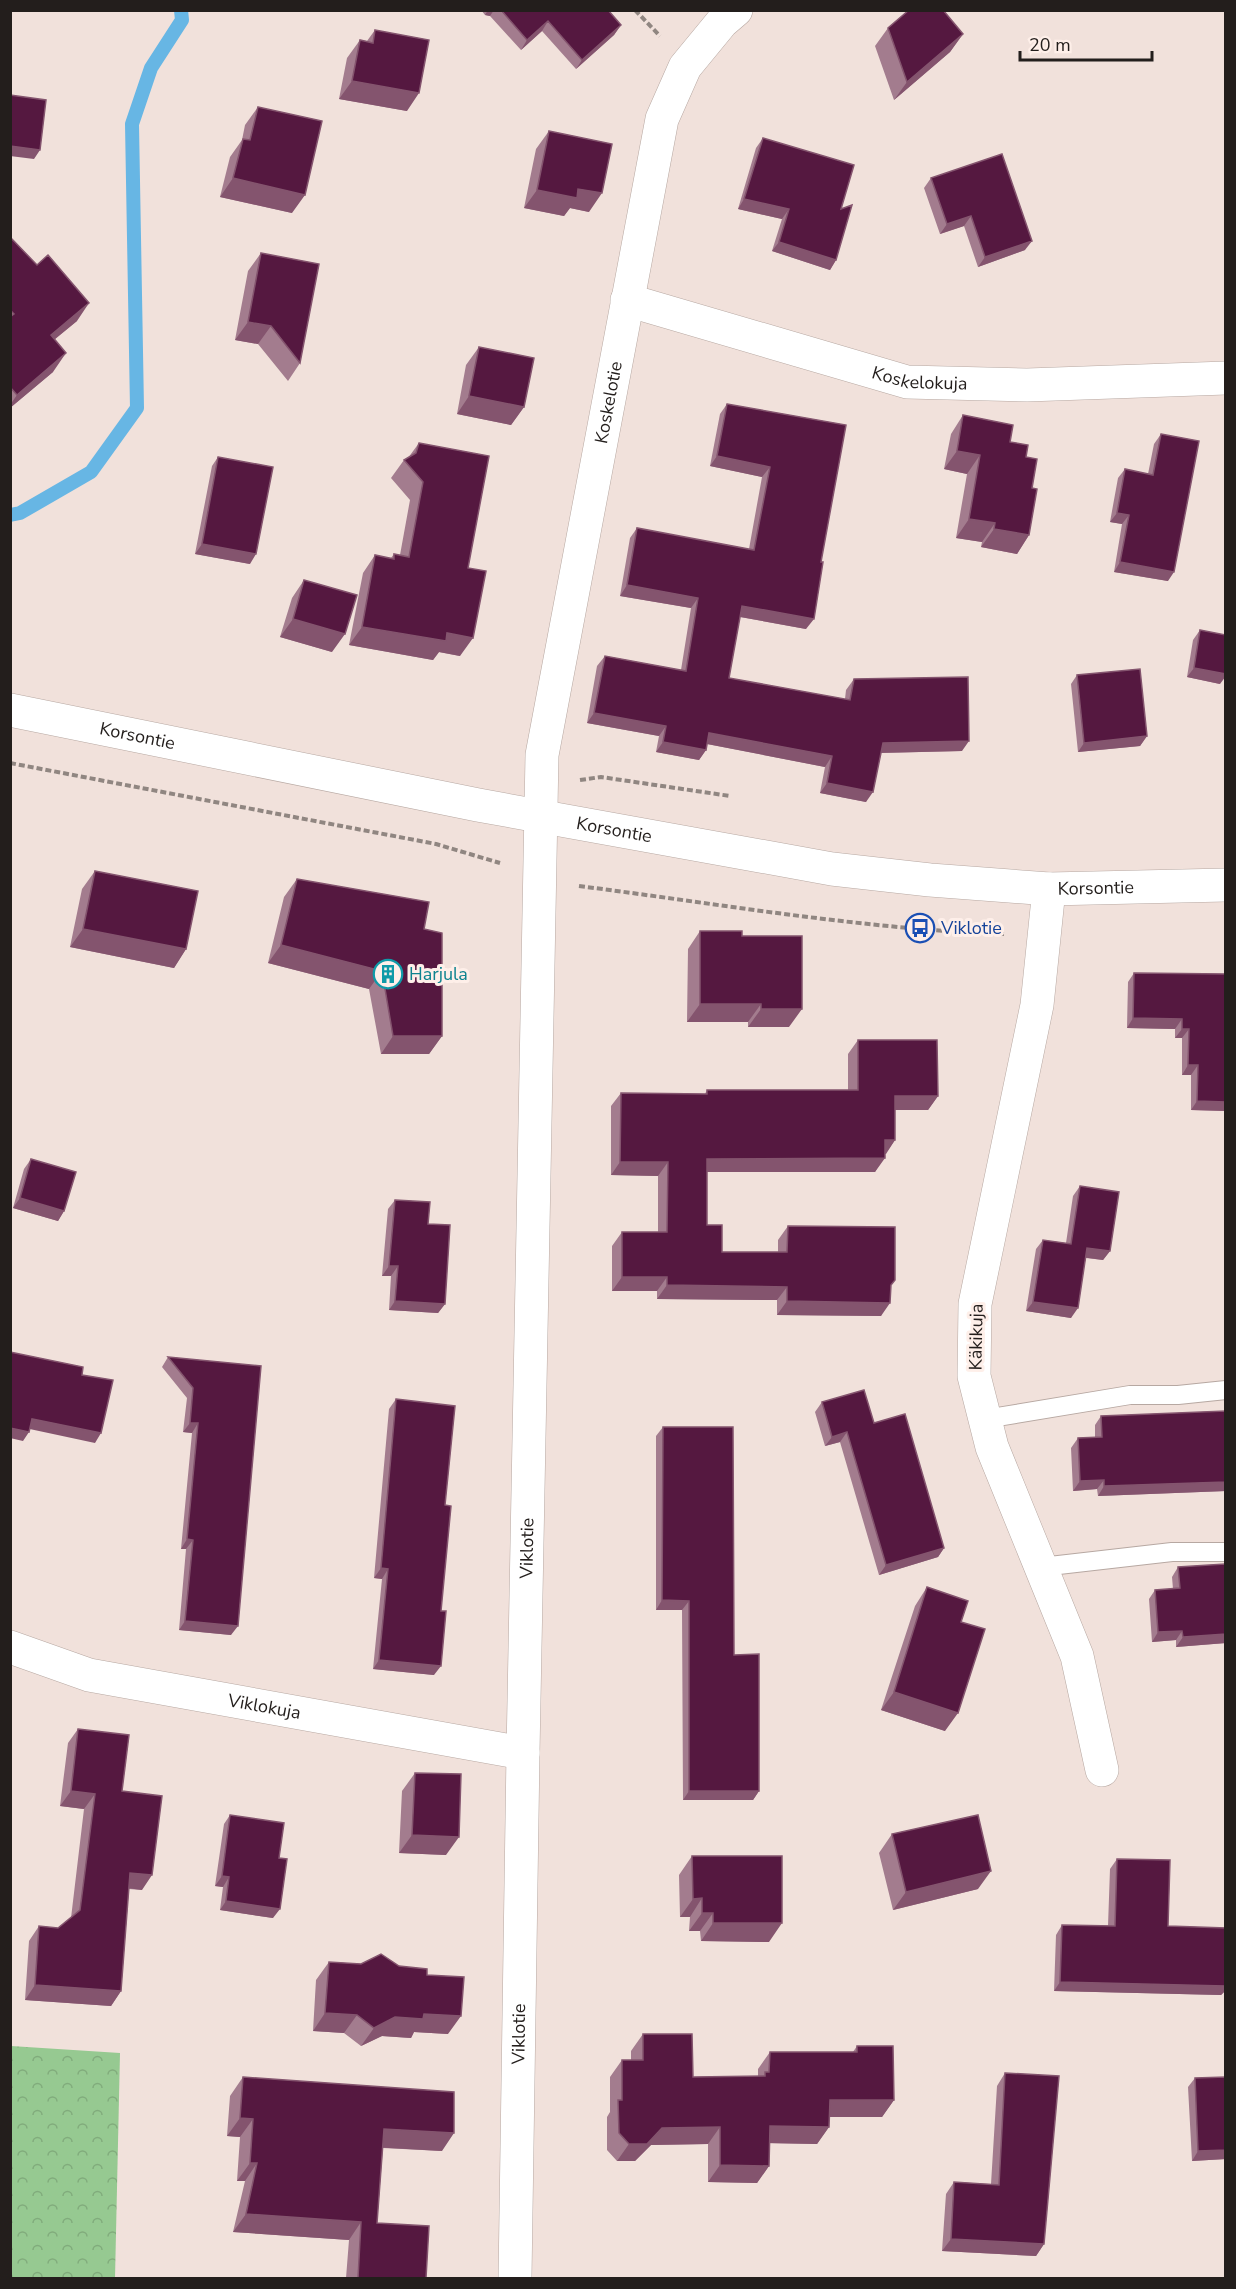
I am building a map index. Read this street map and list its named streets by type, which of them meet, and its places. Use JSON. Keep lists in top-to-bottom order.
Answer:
{
  "streets": {
    "street": [
      "Koskelokuja",
      "Koskelotie",
      "Korsontie",
      "Käkikuja",
      "Viklotie",
      "Viklokuja"
    ]
  },
  "crossings": [
    ["Koskelokuja", "Koskelotie"],
    ["Koskelotie", "Korsontie"],
    ["Koskelotie", "Viklotie"],
    ["Korsontie", "Käkikuja"],
    ["Korsontie", "Viklotie"],
    ["Viklotie", "Viklokuja"]
  ],
  "places": {
    "bus stop": ["Viklotie"],
    "building": ["Harjula"]
  },
  "scale_bar": "20 m"
}
